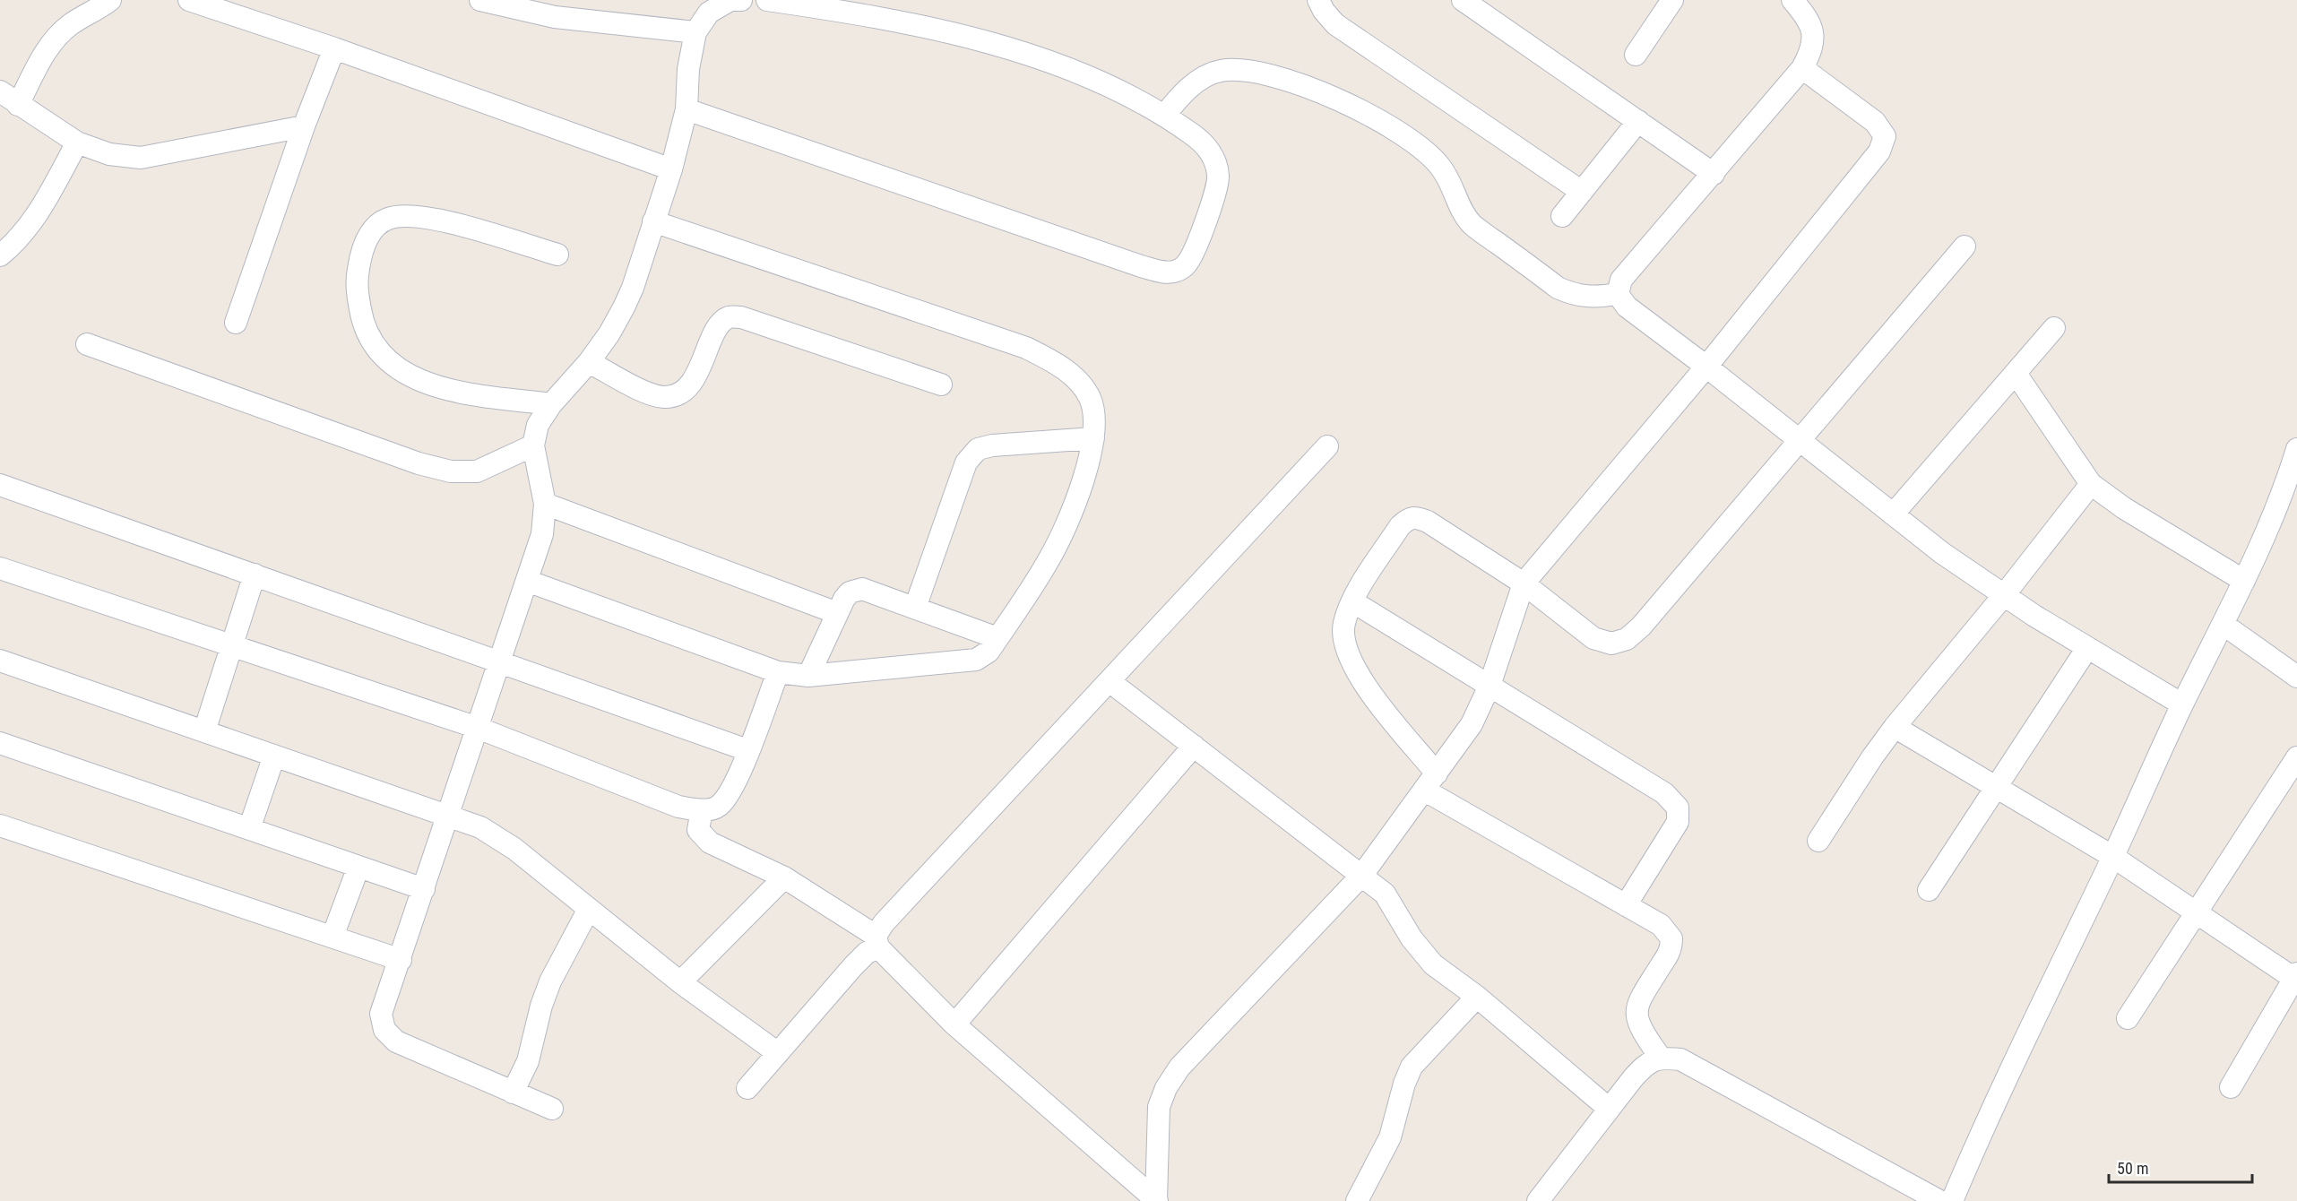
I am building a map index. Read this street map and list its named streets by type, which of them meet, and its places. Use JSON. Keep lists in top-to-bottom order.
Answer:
{
  "scale_bar": "50 m"
}
